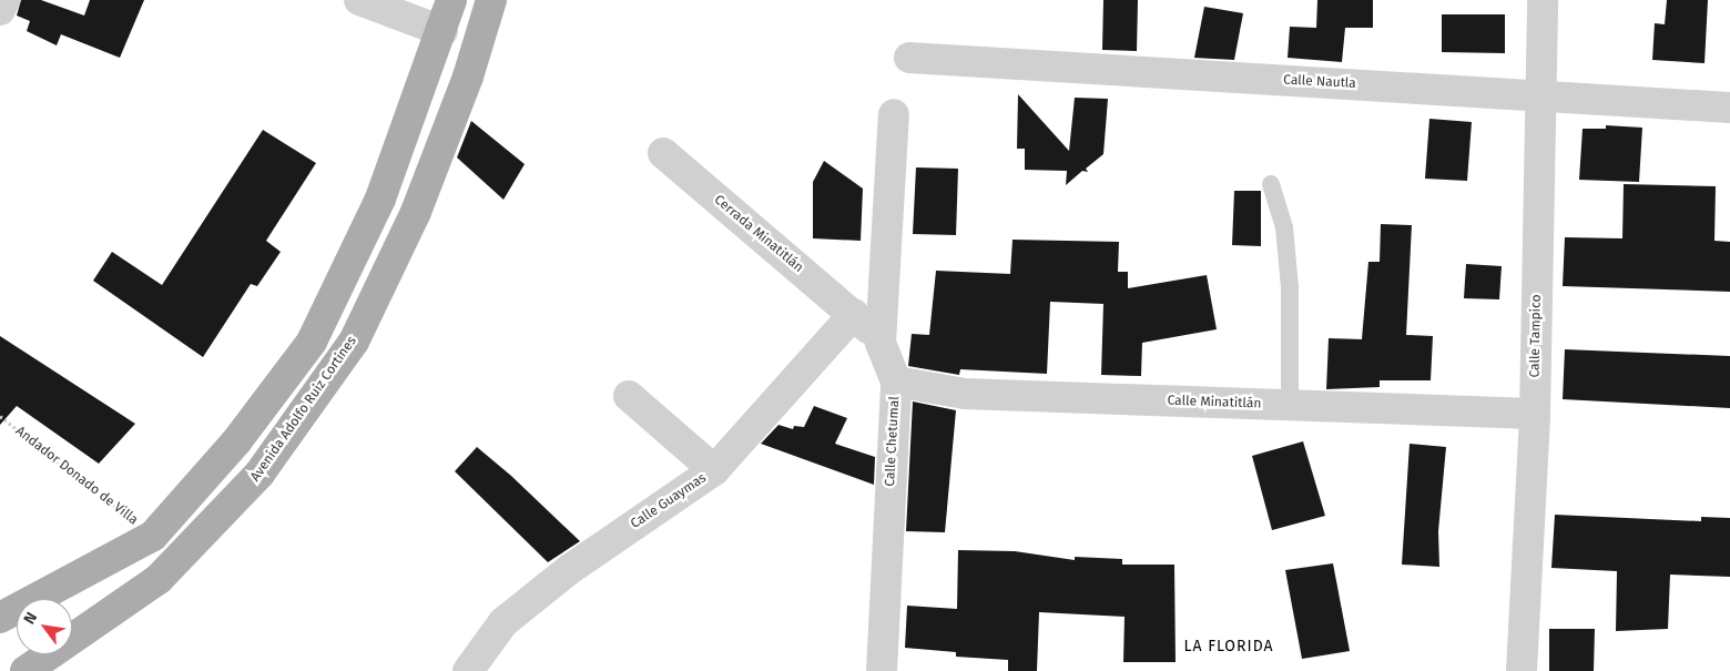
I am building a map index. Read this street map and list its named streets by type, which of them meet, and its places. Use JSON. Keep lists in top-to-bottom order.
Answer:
{
  "streets": {
    "main road": ["Avenida Adolfo Ruiz Cortines"],
    "street": [
      "Calle Nautla",
      "Cerrada Minatitlán",
      "Calle Tampico",
      "Calle Minatitlán",
      "Calle Chetumal",
      "Calle Guaymas"
    ],
    "path": ["Andador Donado de Villa"]
  },
  "crossings": [
    ["Calle Nautla", "Calle Tampico"],
    ["Cerrada Minatitlán", "Calle Guaymas"],
    ["Calle Tampico", "Calle Minatitlán"],
    ["Calle Minatitlán", "Calle Chetumal"]
  ],
  "districts": ["LA FLORIDA"],
  "north": "top left"
}
